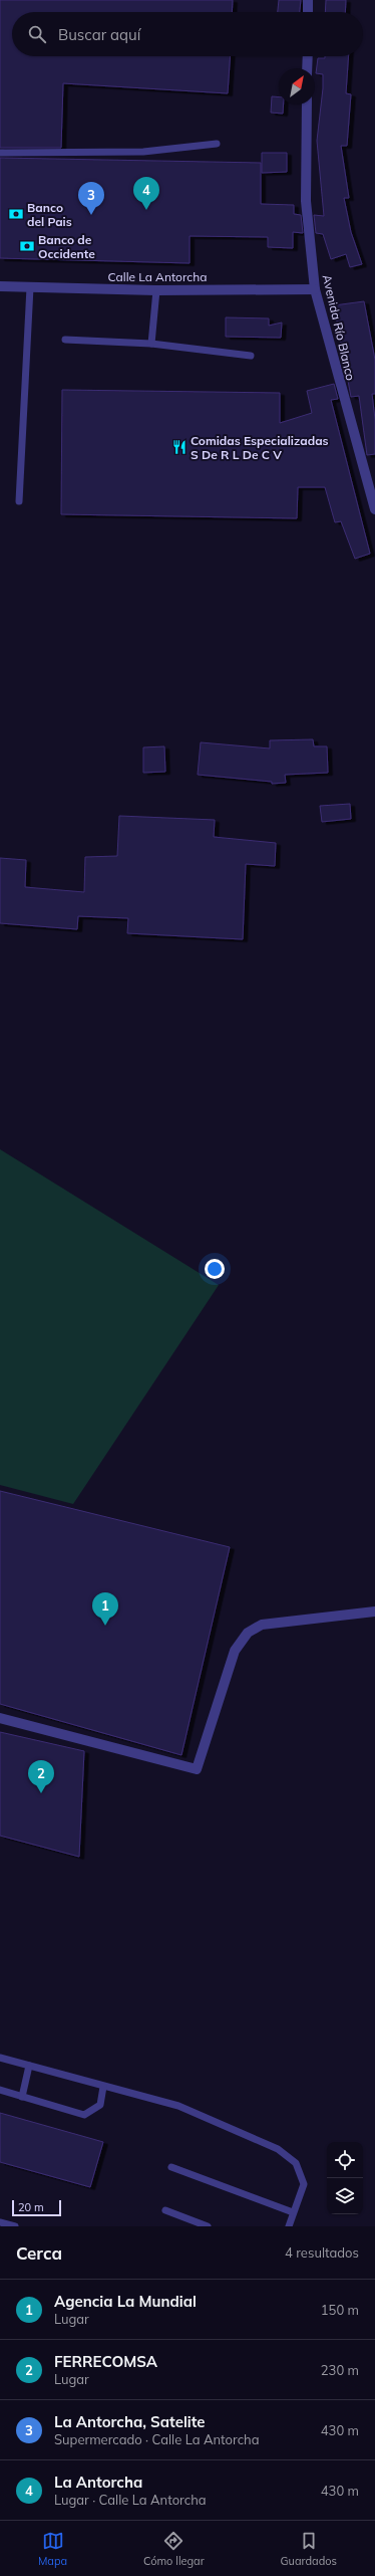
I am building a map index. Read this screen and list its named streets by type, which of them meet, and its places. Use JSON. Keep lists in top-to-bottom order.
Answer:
{
  "streets": {
    "street": ["Calle La Antorcha", "Avenida Río Blanco"]
  },
  "crossings": [
    ["Calle La Antorcha", "Avenida Río Blanco"]
  ],
  "places": {
    "bank": ["Banco del Pais", "Banco de Occidente"],
    "restaurant": ["Comidas Especializadas S De R L De C V"]
  },
  "scale_bar": "20 m",
  "north": "top right",
  "page": {
    "search": "Buscar aquí",
    "pins": [
      "4",
      "3",
      "1",
      "2"
    ],
    "scale": "20 m",
    "heading": ["Cerca", "4 resultados"],
    "list": [
      {
        "mark": "1",
        "name": "Agencia La Mundial",
        "note": "Lugar",
        "value": "150 m"
      },
      {
        "mark": "2",
        "name": "FERRECOMSA",
        "note": "Lugar",
        "value": "230 m"
      },
      {
        "mark": "3",
        "name": "La Antorcha, Satelite",
        "note": "Supermercado · Calle La Antorcha",
        "value": "430 m"
      },
      {
        "mark": "4",
        "name": "La Antorcha",
        "note": "Lugar · Calle La Antorcha",
        "value": "430 m"
      }
    ],
    "nav": ["Mapa", "Cómo llegar", "Guardados"]
  }
}
